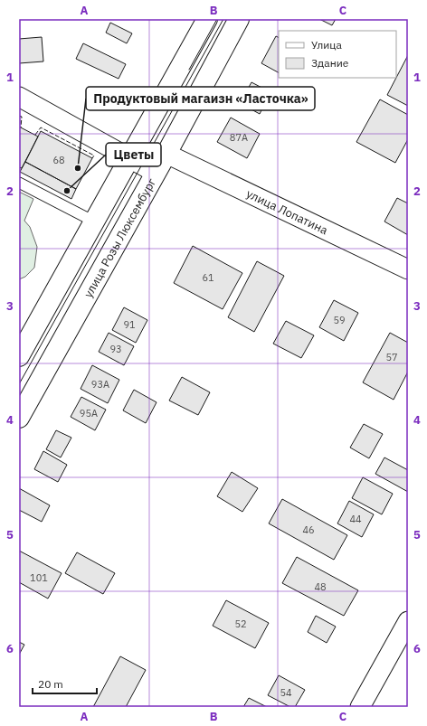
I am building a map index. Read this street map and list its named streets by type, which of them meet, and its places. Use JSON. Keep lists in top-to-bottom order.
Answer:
{
  "streets": {
    "street": ["улица Лопатина", "улица Розы Люксембург"]
  },
  "crossings": [
    ["улица Лопатина", "улица Розы Люксембург"]
  ],
  "places": ["Продуктовый магаизн «Ласточка»", "Цветы"],
  "house_numbers": [
    "87А",
    "68",
    "61",
    "59",
    "91",
    "93",
    "57",
    "93А",
    "95А",
    "44",
    "46",
    "101",
    "48",
    "52",
    "54"
  ],
  "legend": ["Улица", "Здание"],
  "scale_bar": "20 m",
  "grid": {
    "columns": ["A", "B", "C"],
    "rows": [
      "1",
      "2",
      "3",
      "4",
      "5",
      "6"
    ]
  }
}
